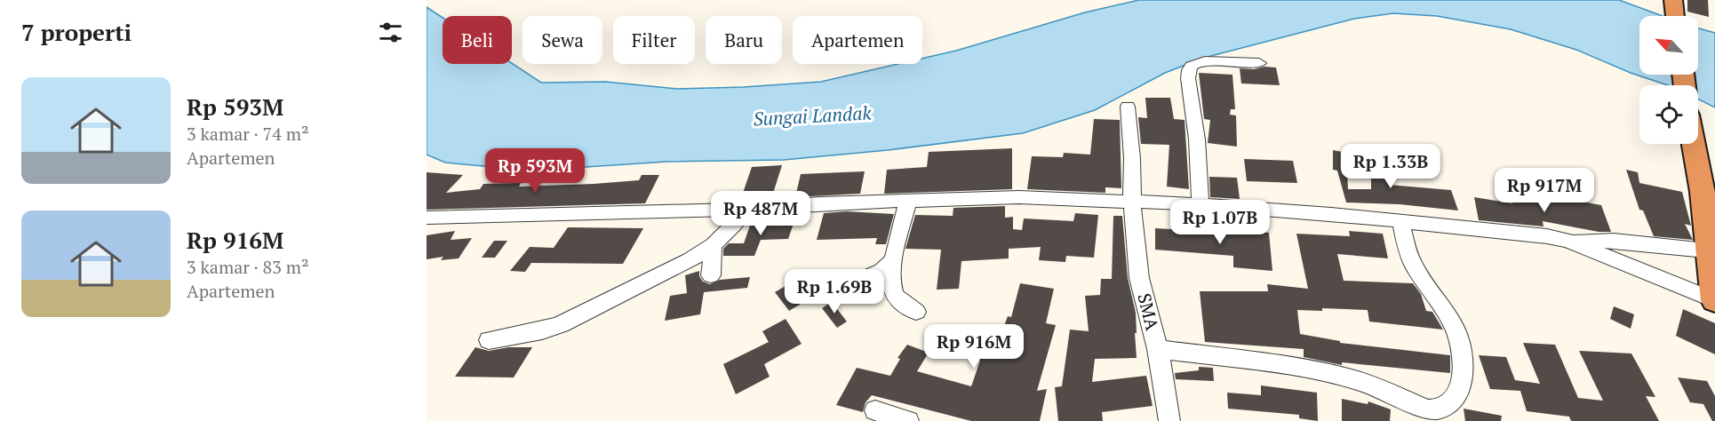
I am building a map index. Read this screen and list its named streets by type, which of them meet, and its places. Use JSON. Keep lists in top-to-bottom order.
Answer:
{
  "streets": {
    "street": ["SMA"]
  },
  "water": ["Sungai Landak"],
  "north": "top left",
  "page": {
    "heading": "7 properti",
    "chip": [
      "Beli",
      "Sewa",
      "Filter",
      "Baru",
      "Apartemen"
    ],
    "list": [
      {
        "name": "Rp 593M",
        "note": "3 kamar · 74 m² · Apartemen"
      },
      {
        "name": "Rp 916M",
        "note": "3 kamar · 83 m² · Apartemen"
      }
    ],
    "price": [
      "Rp 1.33B",
      "Rp 593M",
      "Rp 917M",
      "Rp 487M",
      "Rp 1.07B",
      "Rp 1.69B",
      "Rp 916M"
    ]
  }
}
